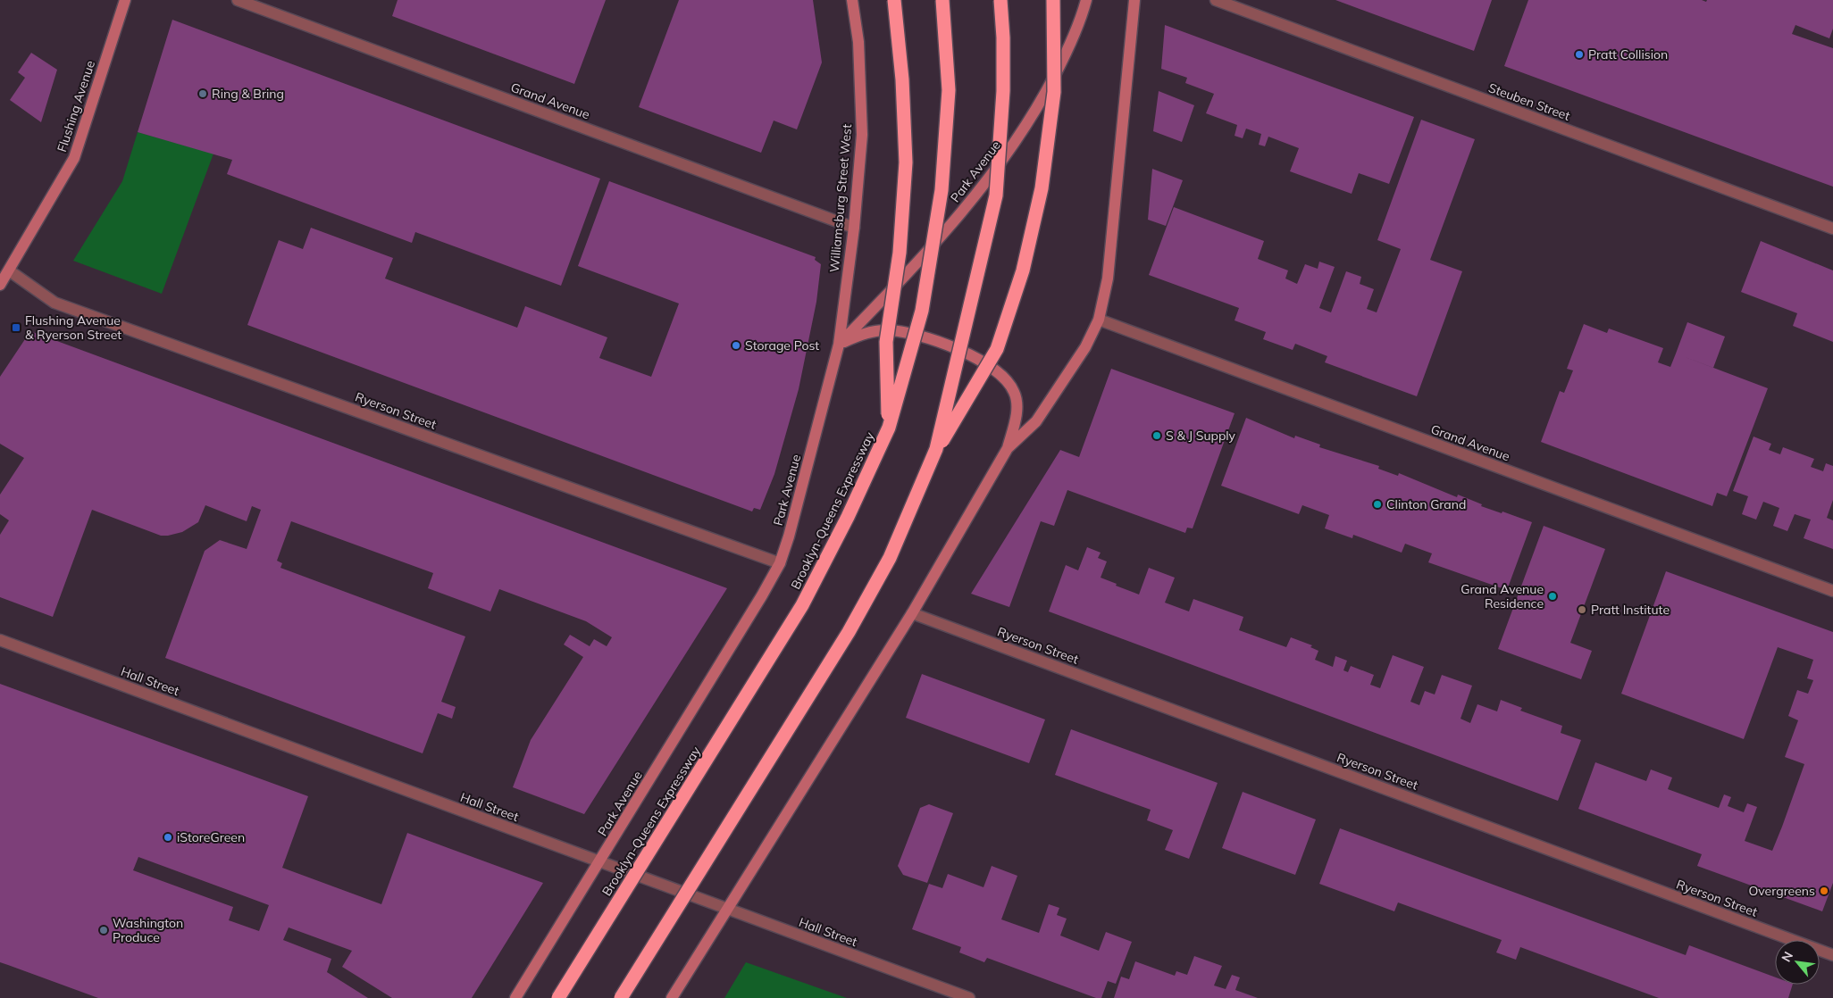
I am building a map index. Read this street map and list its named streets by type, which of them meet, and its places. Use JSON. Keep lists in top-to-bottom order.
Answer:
{
  "streets": {
    "highway": ["Brooklyn-Queens Expressway"],
    "main road": ["Flushing Avenue", "Park Avenue", "Williamsburg Street West"],
    "street": [
      "Grand Avenue",
      "Steuben Street",
      "Ryerson Street",
      "Hall Street"
    ]
  },
  "crossings": [
    ["Grand Avenue", "Williamsburg Street West"],
    ["Flushing Avenue", "Ryerson Street"],
    ["Park Avenue", "Williamsburg Street West"],
    ["Park Avenue", "Ryerson Street"],
    ["Park Avenue", "Hall Street"]
  ],
  "places": {
    "other": [
      "Pratt Collision",
      "Ring & Bring",
      "Storage Post",
      "S & J Supply",
      "Clinton Grand",
      "Grand Avenue Residence",
      "Pratt Institute",
      "iStoreGreen",
      "Overgreens",
      "Washington Produce"
    ],
    "transit": ["Flushing Avenue & Ryerson Street"]
  },
  "north": "top left"
}
